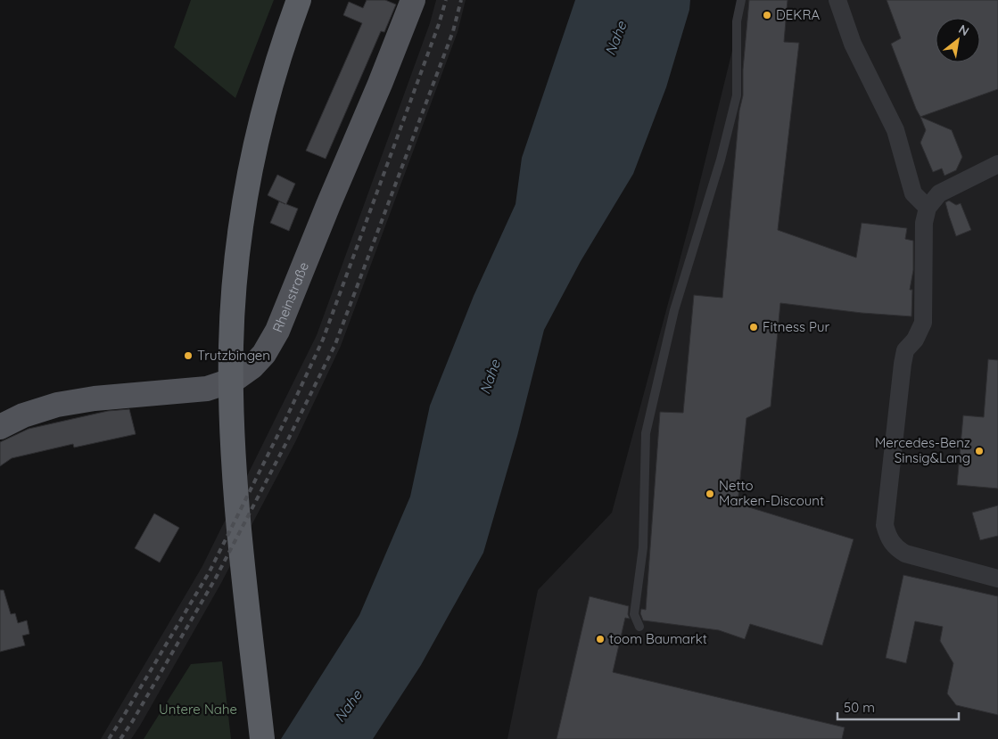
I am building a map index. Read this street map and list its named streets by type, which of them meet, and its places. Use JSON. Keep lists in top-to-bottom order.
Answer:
{
  "streets": {
    "main road": ["Rheinstraße"]
  },
  "water": ["Nahe"],
  "parks": ["Untere Nahe"],
  "places": [
    "DEKRA",
    "Fitness Pur",
    "Trutzbingen",
    "Mercedes-Benz Sinsig&Lang",
    "Netto Marken-Discount",
    "toom Baumarkt"
  ],
  "scale_bar": "50 m",
  "north": "top right"
}
